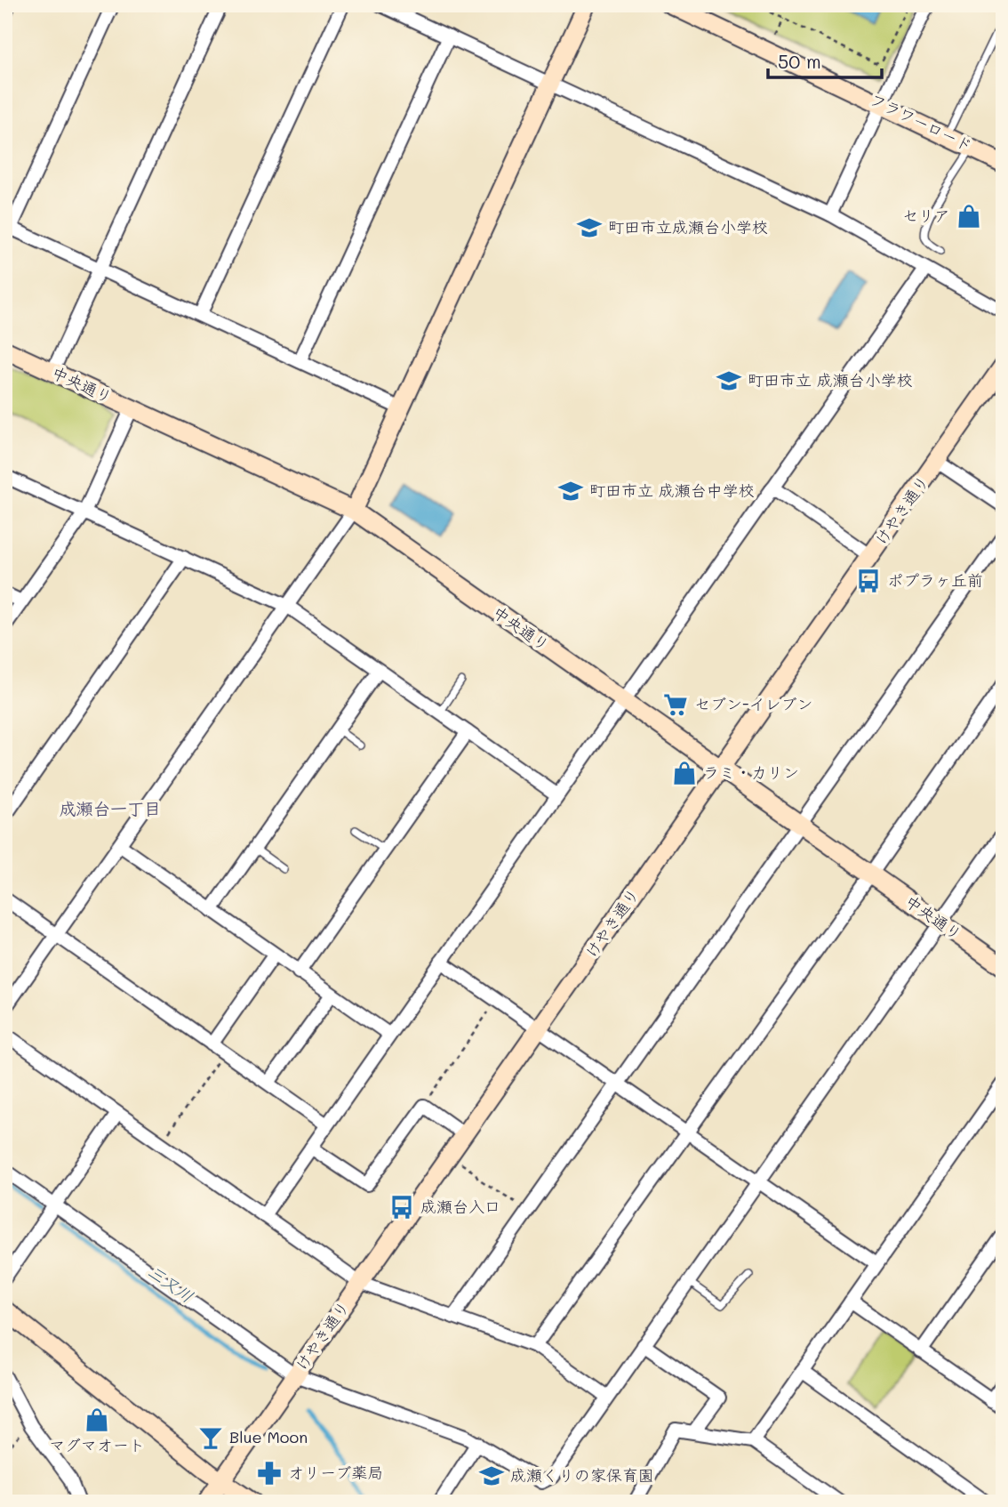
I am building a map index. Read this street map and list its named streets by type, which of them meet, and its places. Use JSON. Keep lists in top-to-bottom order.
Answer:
{
  "streets": {
    "street": ["フラワーロード", "中央通り", "けやき通り"]
  },
  "crossings": [
    ["中央通り", "けやき通り"]
  ],
  "districts": ["成瀬台一丁目"],
  "water": ["三又川"],
  "places": {
    "shop": ["セリア", "ラミ・カリン", "マグマオート"],
    "school or university": [
      "町田市立成瀬台小学校",
      "町田市立 成瀬台小学校",
      "町田市立 成瀬台中学校",
      "成瀬くりの家保育園"
    ],
    "bus stop": ["ポプラヶ丘前", "成瀬台入口"],
    "supermarket": ["セブン-イレブン"],
    "bar": ["Blue Moon"],
    "pharmacy": ["オリーブ薬局"]
  },
  "scale_bar": "50 m"
}
